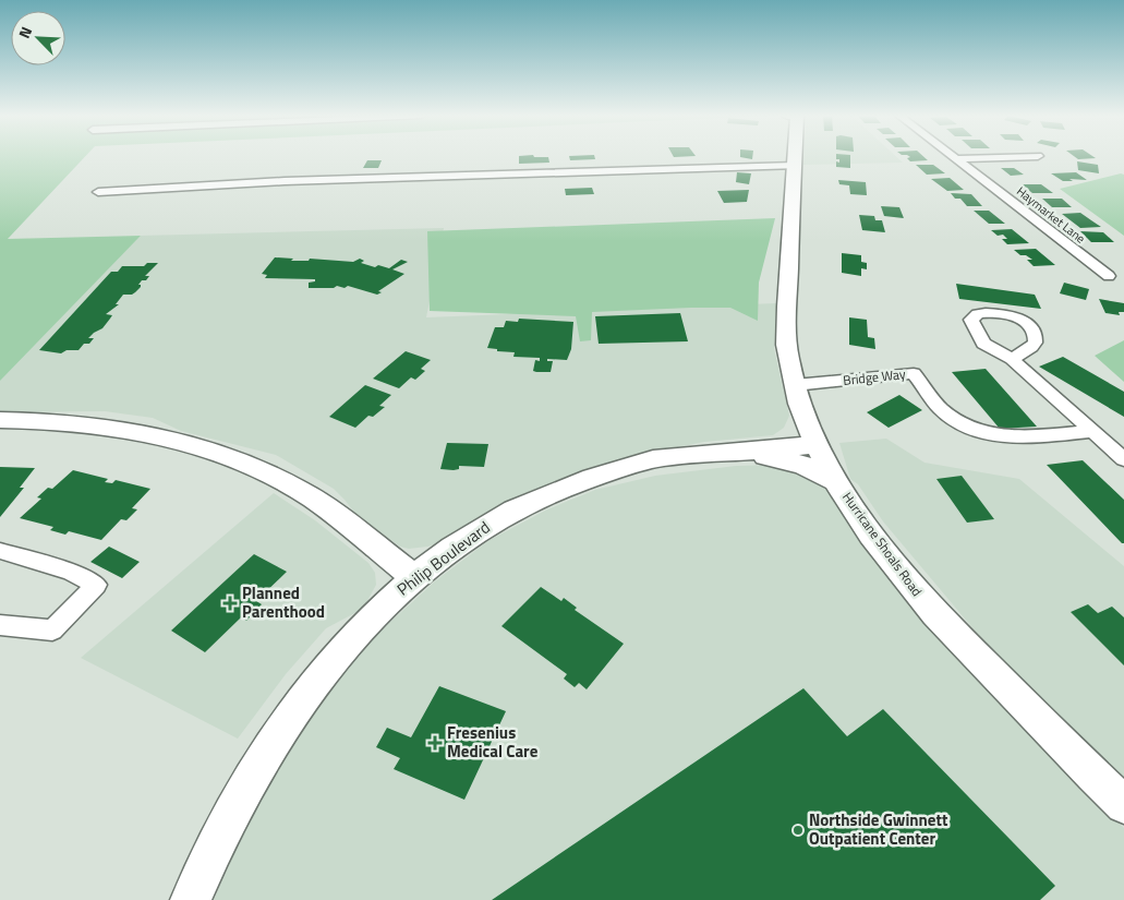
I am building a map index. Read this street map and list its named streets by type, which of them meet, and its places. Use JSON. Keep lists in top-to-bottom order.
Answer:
{
  "streets": {
    "street": [
      "Haymarket Lane",
      "Bridge Way",
      "Hurricane Shoals Road",
      "Philip Boulevard"
    ]
  },
  "crossings": [
    ["Bridge Way", "Hurricane Shoals Road"],
    ["Hurricane Shoals Road", "Philip Boulevard"]
  ],
  "places": {
    "health": ["Planned Parenthood", "Fresenius Medical Care"],
    "other": ["Northside Gwinnett Outpatient Center"]
  },
  "north": "top left"
}
